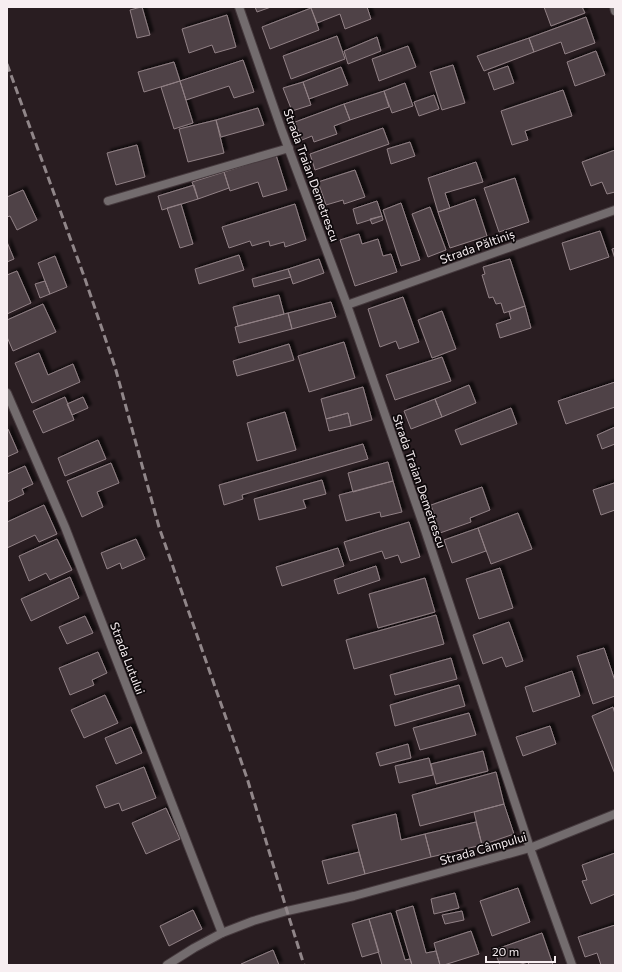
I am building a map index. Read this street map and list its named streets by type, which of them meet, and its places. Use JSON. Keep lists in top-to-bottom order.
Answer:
{
  "streets": {
    "street": [
      "Strada Traian Demetrescu",
      "Strada Păltiniș",
      "Strada Lutului",
      "Strada Câmpului"
    ]
  },
  "crossings": [
    ["Strada Traian Demetrescu", "Strada Păltiniș"],
    ["Strada Traian Demetrescu", "Strada Câmpului"],
    ["Strada Lutului", "Strada Câmpului"]
  ],
  "scale_bar": "20 m"
}
